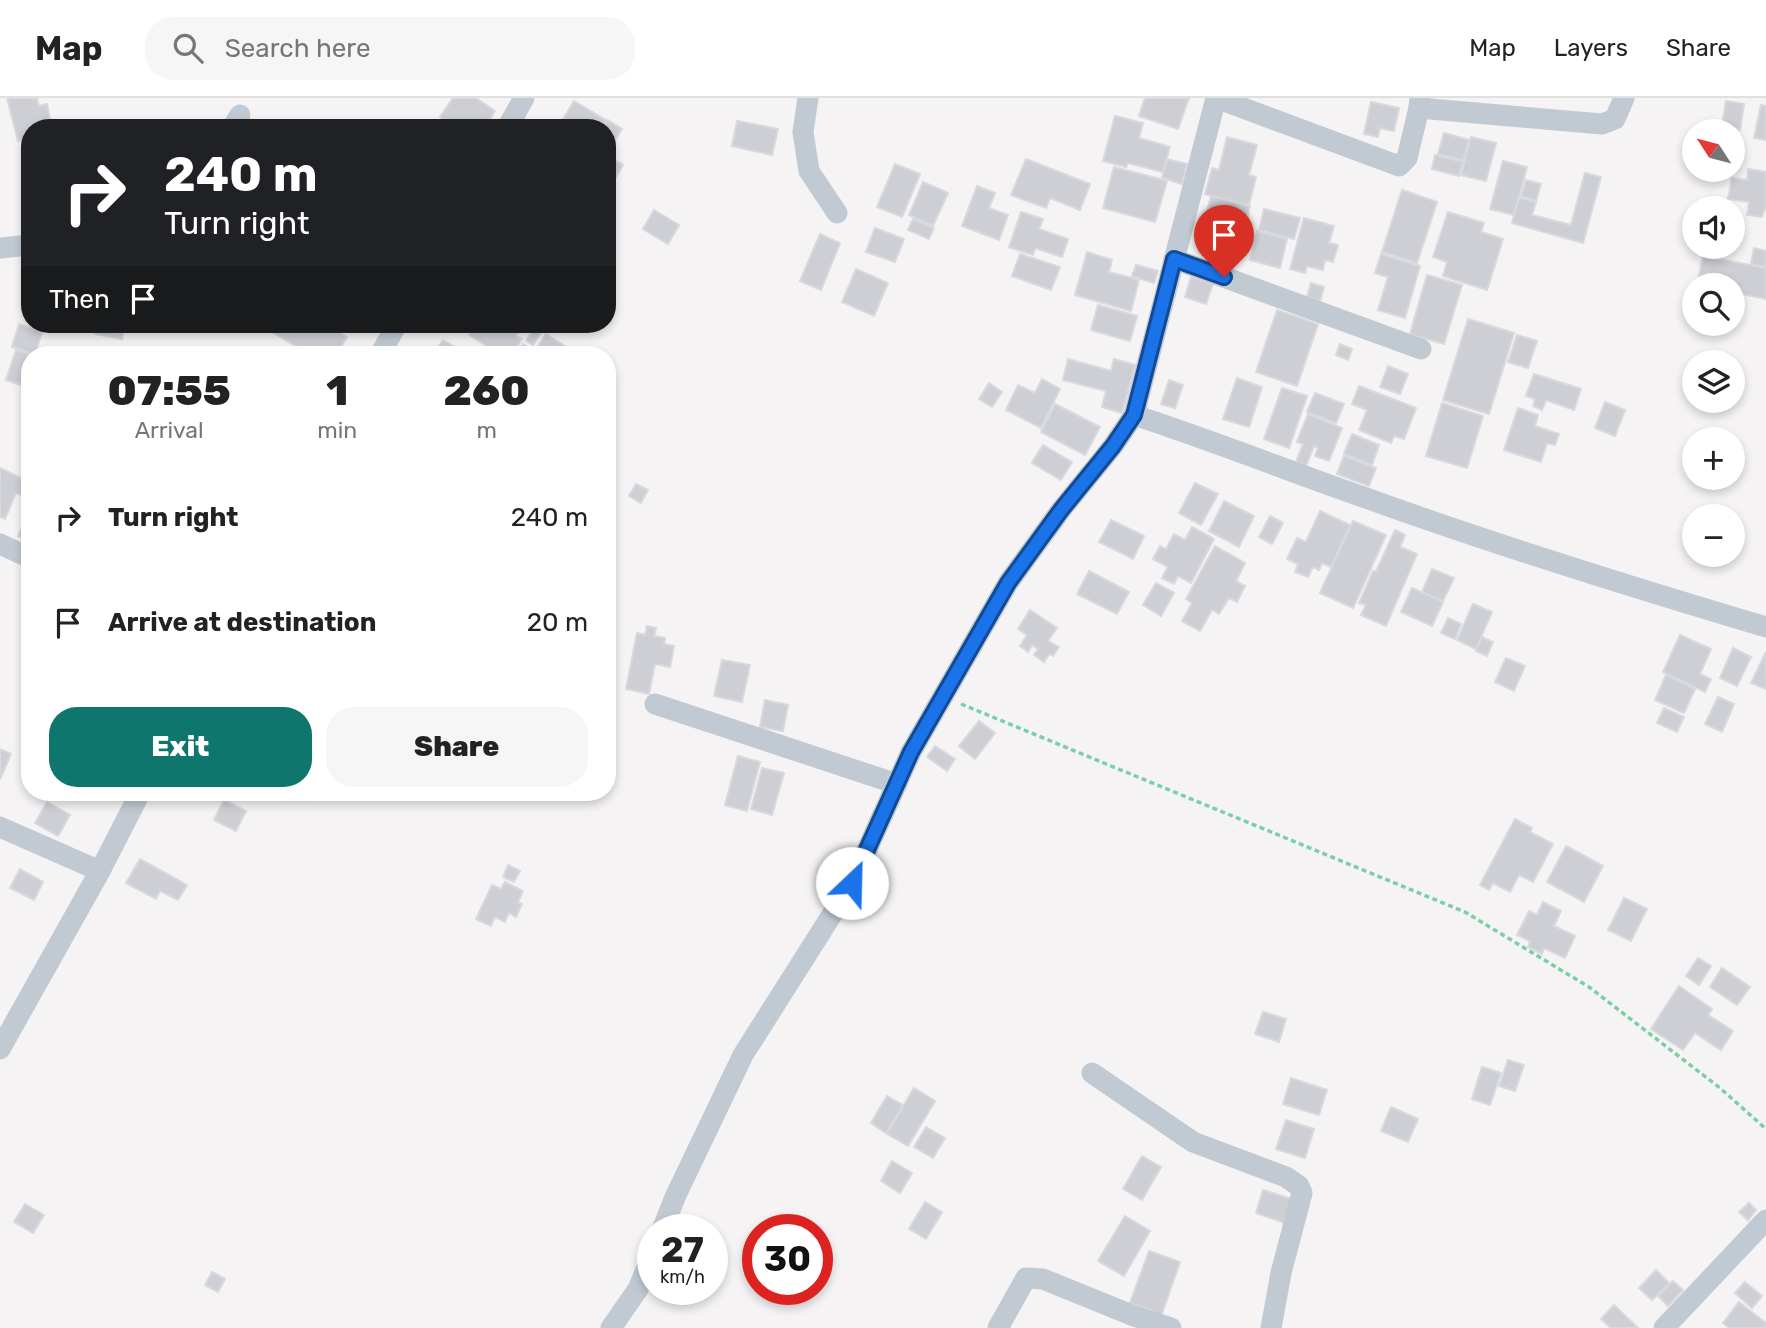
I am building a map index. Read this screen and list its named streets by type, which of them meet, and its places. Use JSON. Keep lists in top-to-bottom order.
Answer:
{
  "north": "top left",
  "page": {
    "header": "Map",
    "search": "Search here",
    "nav": ["Map", "Layers", "Share"],
    "map_buttons": ["+", "−"],
    "turn": ["240 m", "Turn right"],
    "then": "Then",
    "eta": [
      "07:55",
      "Arrival",
      "1",
      "min",
      "260",
      "m"
    ],
    "list": [
      {
        "name": "Turn right",
        "value": "240 m"
      },
      {
        "name": "Arrive at destination",
        "value": "20 m"
      }
    ],
    "buttons": ["Exit", "Share"],
    "speed": "27 km/h",
    "limit": "30"
  }
}
